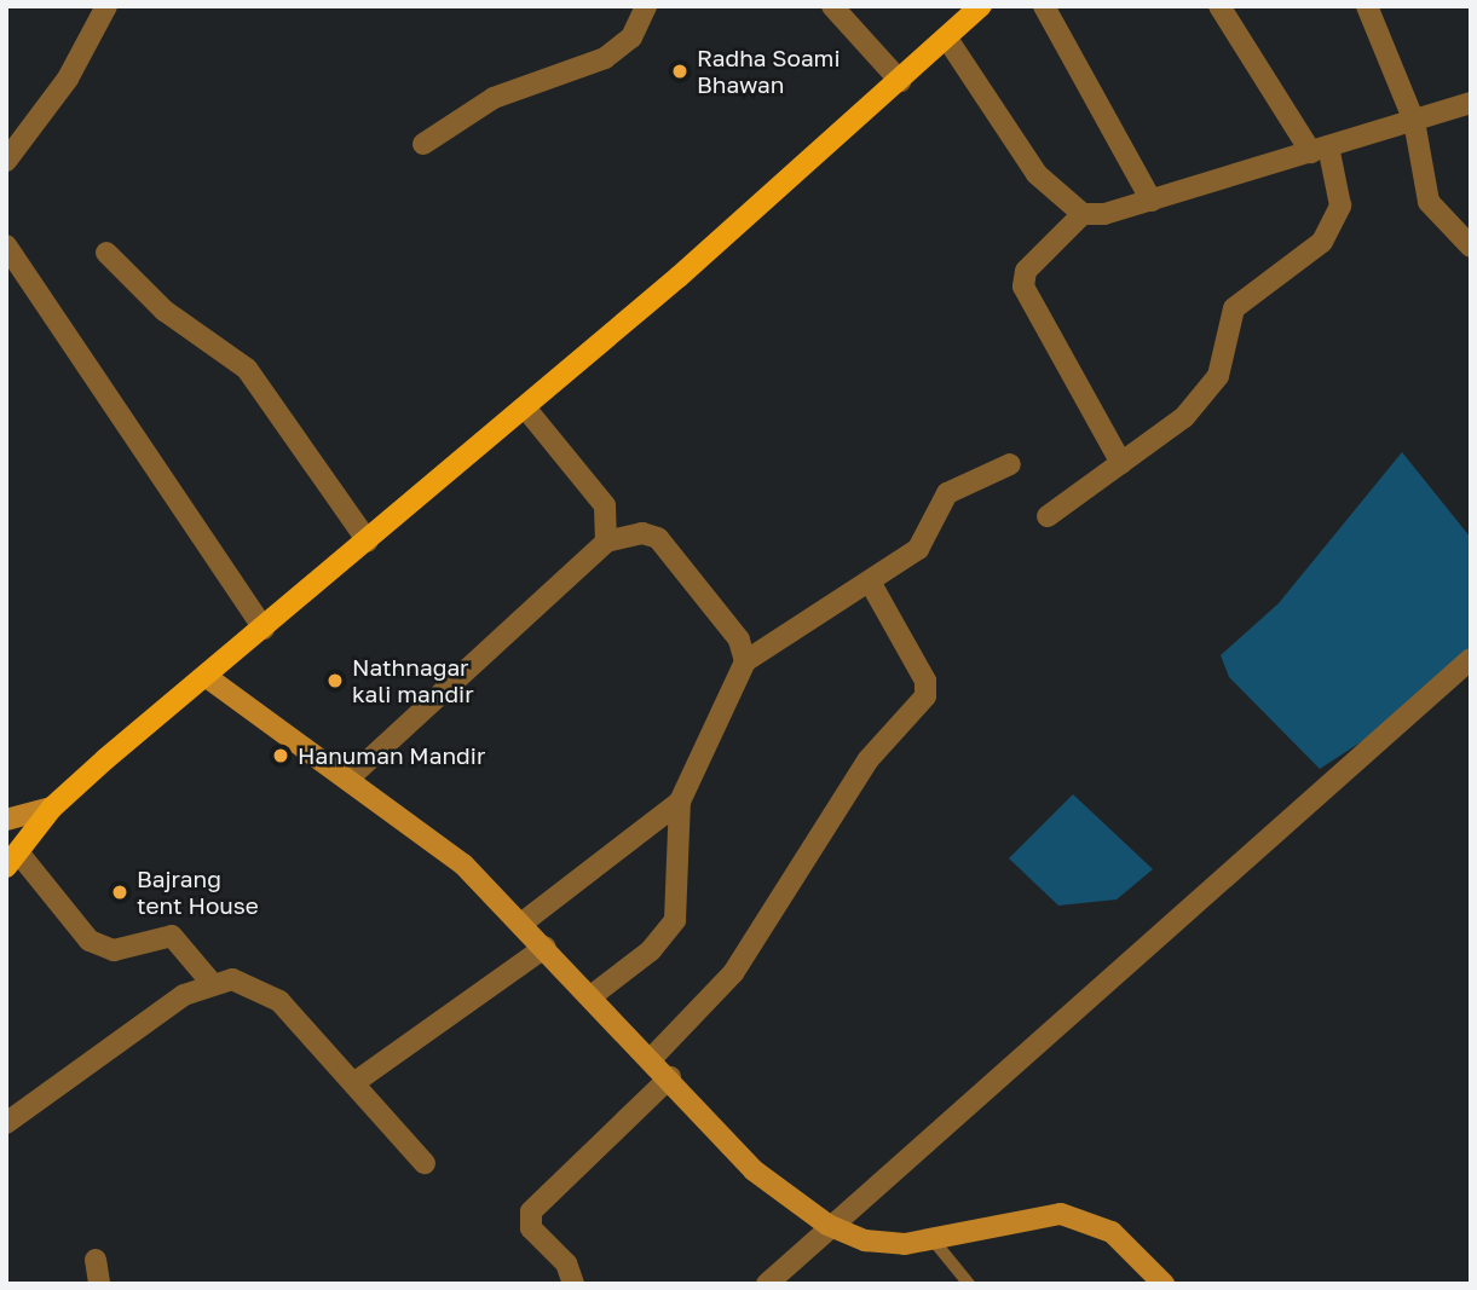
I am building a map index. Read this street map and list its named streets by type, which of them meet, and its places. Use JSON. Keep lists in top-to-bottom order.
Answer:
{
  "places": [
    "Radha Soami Bhawan",
    "Nathnagar kali mandir",
    "Hanuman Mandir",
    "Bajrang tent House"
  ]
}
